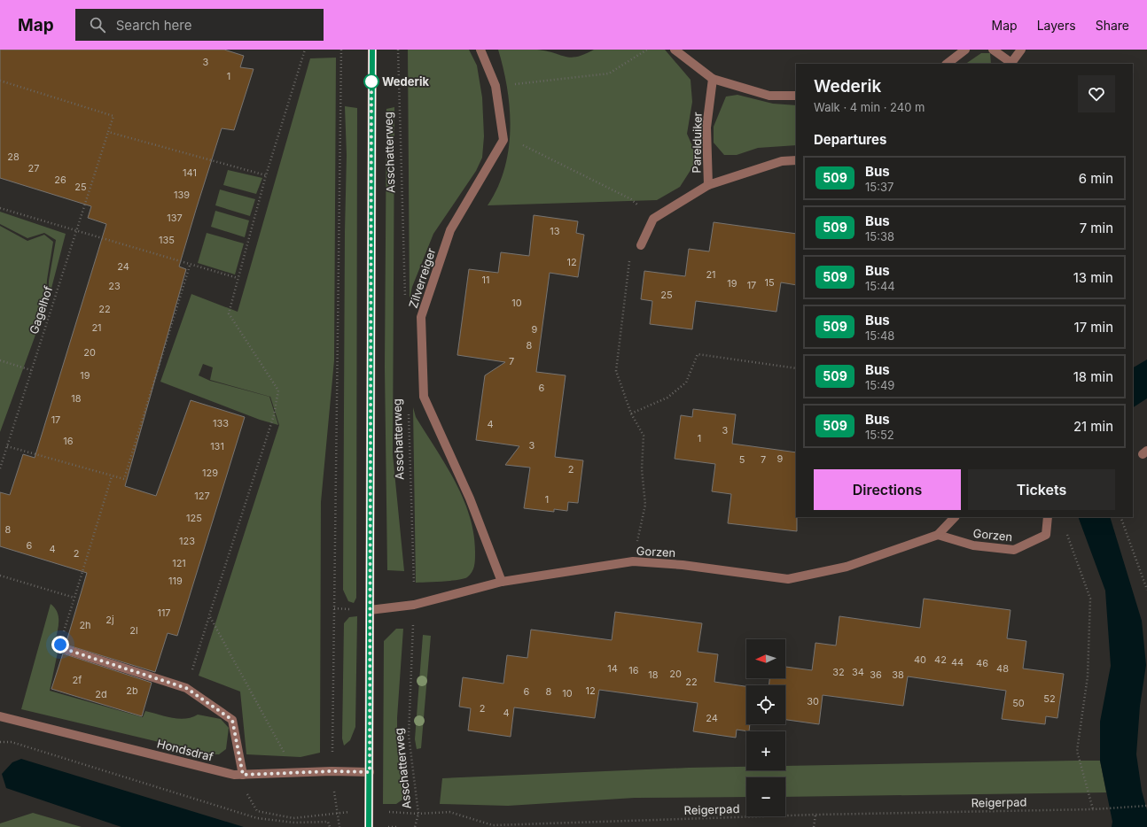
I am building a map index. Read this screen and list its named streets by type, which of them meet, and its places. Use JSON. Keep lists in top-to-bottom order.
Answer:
{
  "streets": {
    "street": [
      "Parelduiker",
      "Asschatterweg",
      "Zilverreiger",
      "Gorzen",
      "Hondsdraf"
    ],
    "path": ["Gagelhof", "Reigerpad"]
  },
  "crossings": [
    ["Asschatterweg", "Gorzen"],
    ["Asschatterweg", "Hondsdraf"],
    ["Asschatterweg", "Reigerpad"],
    ["Zilverreiger", "Gorzen"],
    ["Hondsdraf", "Reigerpad"]
  ],
  "places": ["Wederik"],
  "lines": ["bus line 509"],
  "house_numbers": [
    "3",
    "1",
    "28",
    "27",
    "141",
    "26",
    "25",
    "139",
    "137",
    "13",
    "135",
    "12",
    "24",
    "21",
    "11",
    "15",
    "19",
    "17",
    "23",
    "25",
    "10",
    "22",
    "21",
    "9",
    "8",
    "20",
    "7",
    "19",
    "6",
    "18",
    "17",
    "133",
    "4",
    "3",
    "1",
    "16",
    "3",
    "131",
    "9",
    "5",
    "7",
    "2",
    "129",
    "127",
    "1",
    "125",
    "8",
    "123",
    "6",
    "4",
    "2",
    "121",
    "119",
    "117",
    "2j",
    "2h",
    "2l",
    "40",
    "42",
    "44",
    "46",
    "14",
    "48",
    "16",
    "32",
    "34",
    "20",
    "18",
    "36",
    "38",
    "2f",
    "22",
    "2b",
    "12",
    "6",
    "8",
    "10",
    "2d",
    "52",
    "30",
    "50",
    "2",
    "4",
    "24"
  ],
  "north": "left",
  "page": {
    "header": "Map",
    "search": "Search here",
    "nav": ["Map", "Layers", "Share"],
    "heading": [
      ["Wederik", "Walk · 4 min · 240 m"],
      "Departures"
    ],
    "list": [
      {
        "mark": "509",
        "name": "Bus",
        "note": "15:37",
        "value": "6 min"
      },
      {
        "mark": "509",
        "name": "Bus",
        "note": "15:38",
        "value": "7 min"
      },
      {
        "mark": "509",
        "name": "Bus",
        "note": "15:44",
        "value": "13 min"
      },
      {
        "mark": "509",
        "name": "Bus",
        "note": "15:48",
        "value": "17 min"
      },
      {
        "mark": "509",
        "name": "Bus",
        "note": "15:49",
        "value": "18 min"
      },
      {
        "mark": "509",
        "name": "Bus",
        "note": "15:52",
        "value": "21 min"
      }
    ],
    "buttons": ["Directions", "Tickets"],
    "map_buttons": ["+", "−"]
  }
}
